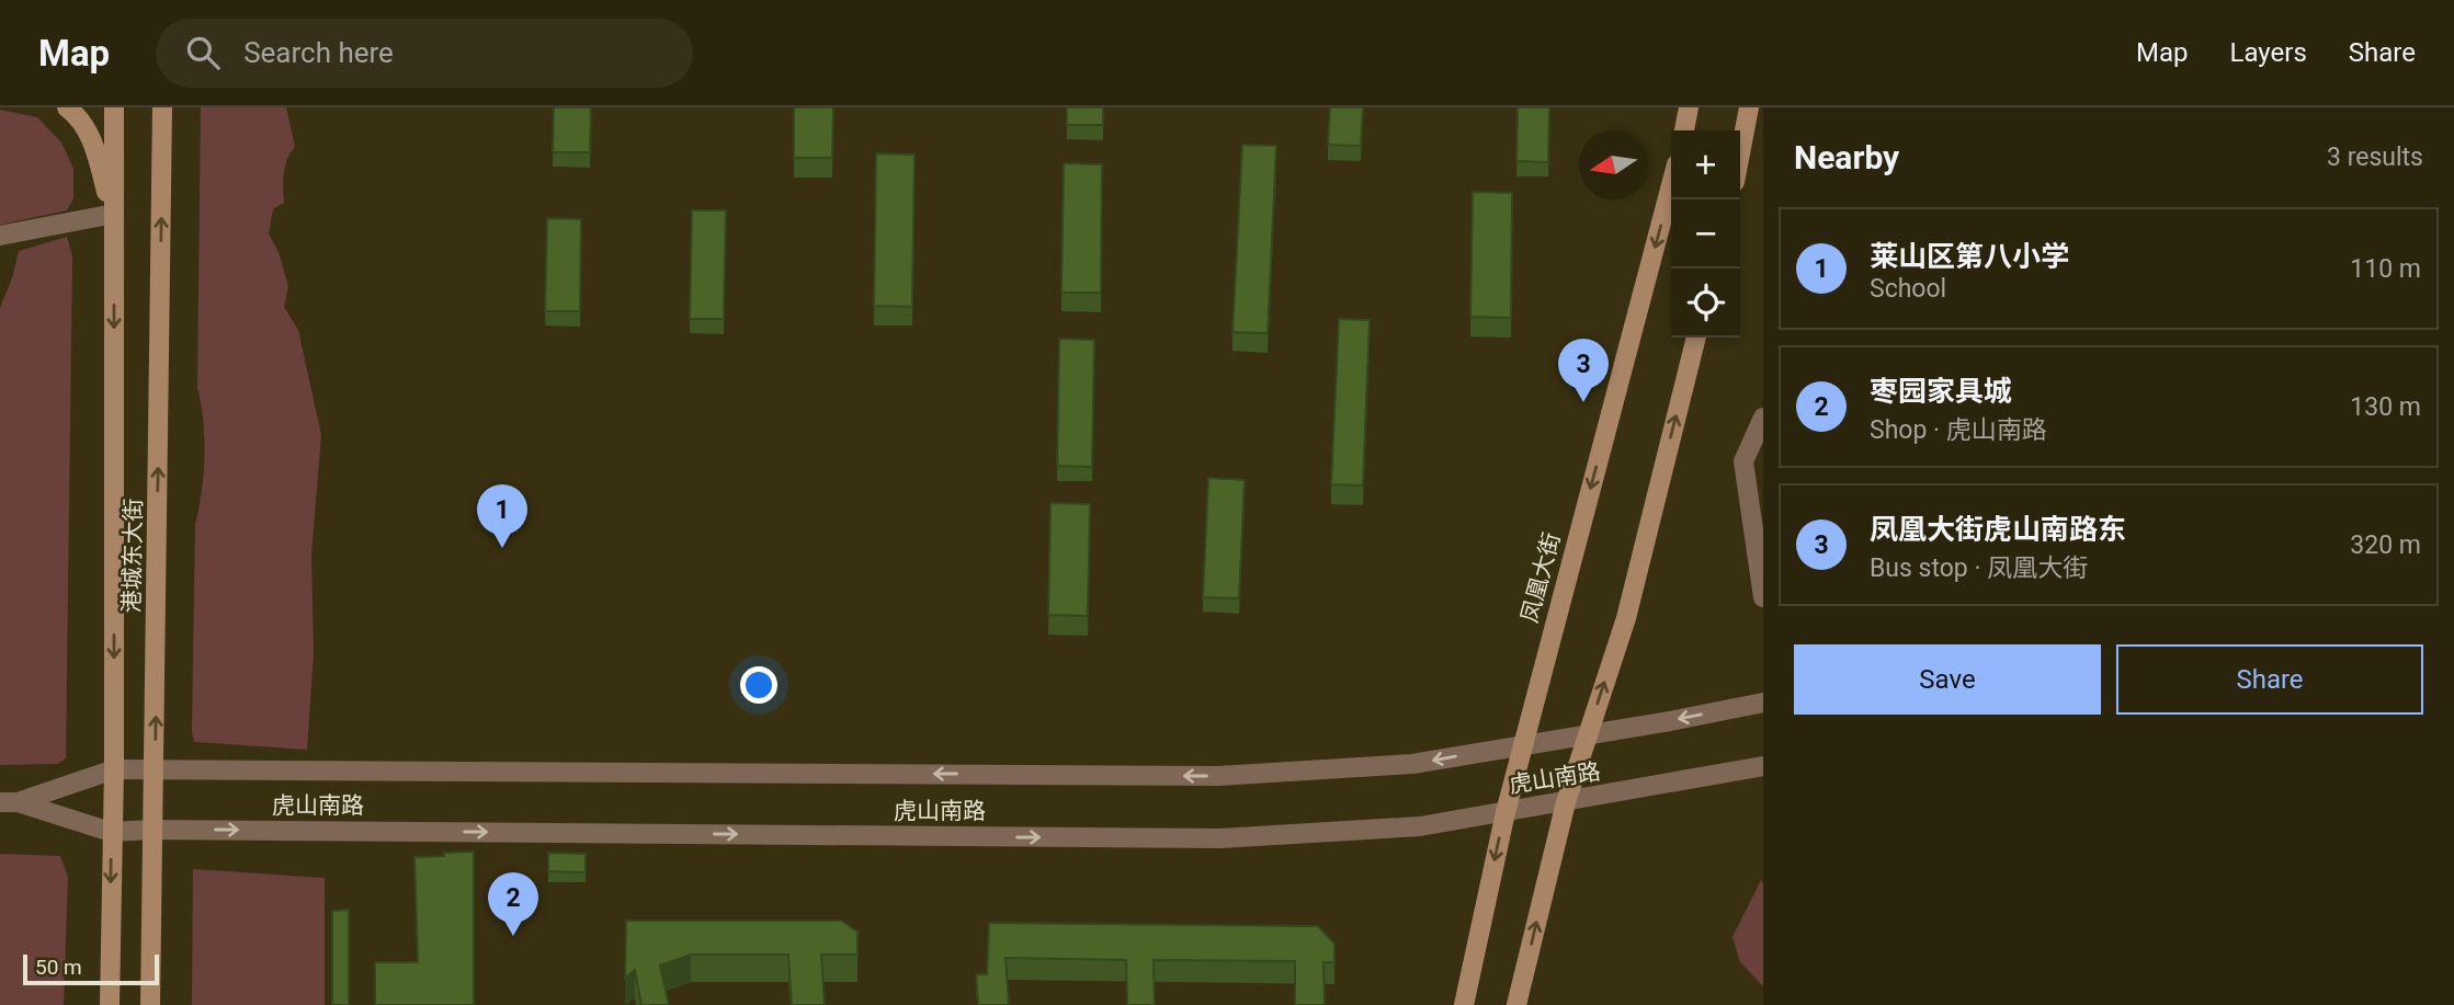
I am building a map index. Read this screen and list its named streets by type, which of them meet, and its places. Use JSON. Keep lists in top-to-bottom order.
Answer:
{
  "streets": {
    "main road": ["港城东大街", "凤凰大街"],
    "street": ["虎山南路"]
  },
  "crossings": [
    ["港城东大街", "虎山南路"],
    ["凤凰大街", "虎山南路"]
  ],
  "scale_bar": "50 m",
  "north": "left",
  "page": {
    "header": "Map",
    "search": "Search here",
    "nav": ["Map", "Layers", "Share"],
    "heading": ["Nearby", "3 results"],
    "map_buttons": ["+", "−"],
    "list": [
      {
        "mark": "1",
        "name": "莱山区第八小学",
        "note": "School",
        "value": "110 m"
      },
      {
        "mark": "2",
        "name": "枣园家具城",
        "note": "Shop · 虎山南路",
        "value": "130 m"
      },
      {
        "mark": "3",
        "name": "凤凰大街虎山南路东",
        "note": "Bus stop · 凤凰大街",
        "value": "320 m"
      }
    ],
    "pins": ["3", "1", "2"],
    "buttons": ["Save", "Share"],
    "scale": "50 m"
  }
}
